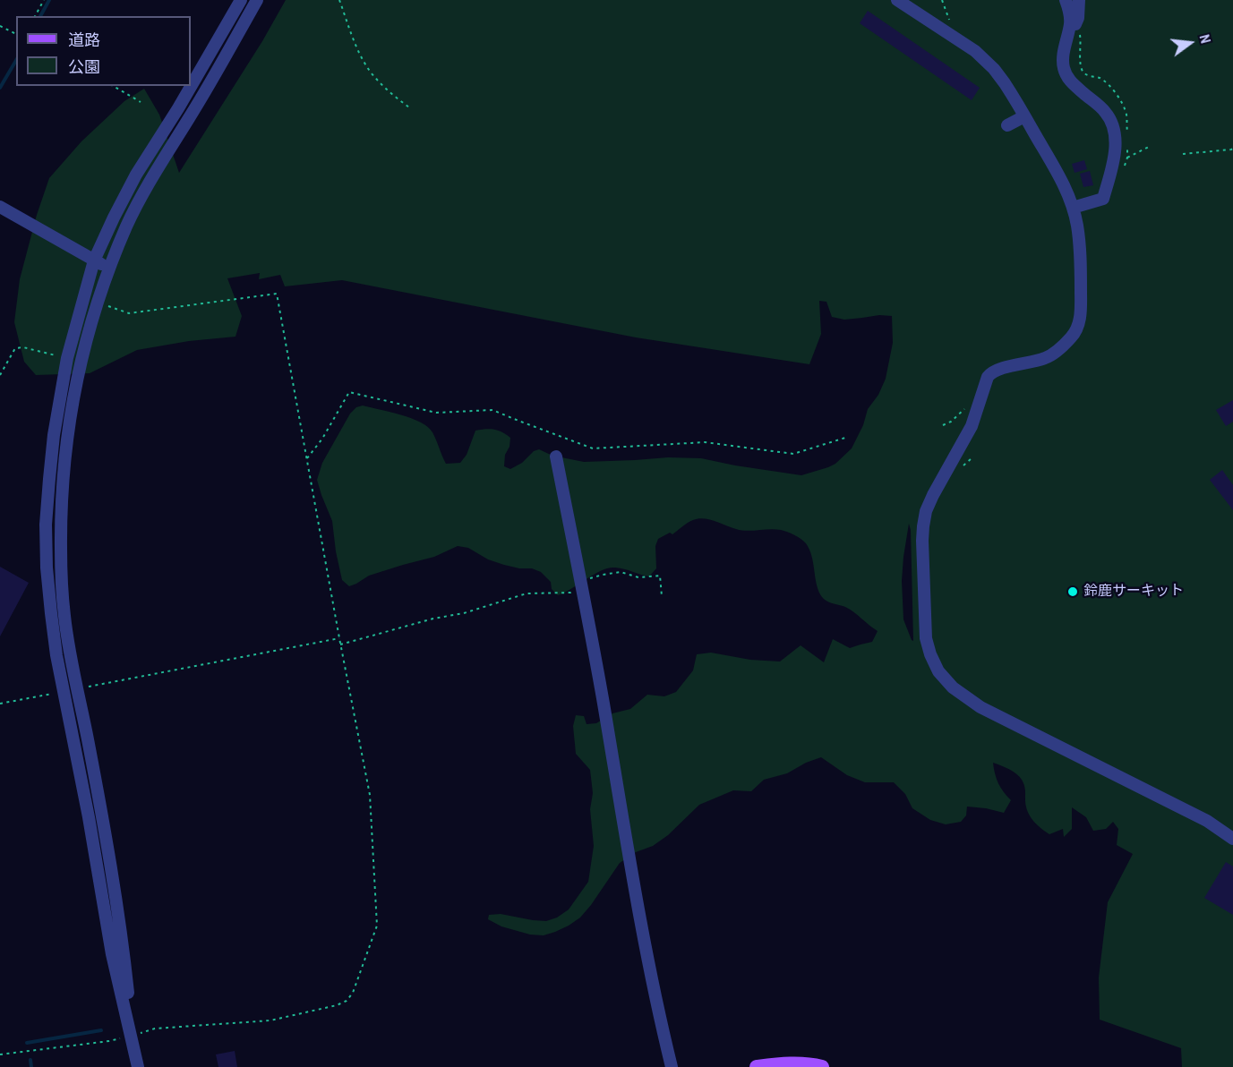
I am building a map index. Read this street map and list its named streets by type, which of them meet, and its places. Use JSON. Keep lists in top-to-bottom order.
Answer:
{
  "places": ["鈴鹿サーキット"],
  "legend": ["道路", "公園"],
  "north": "right"
}
